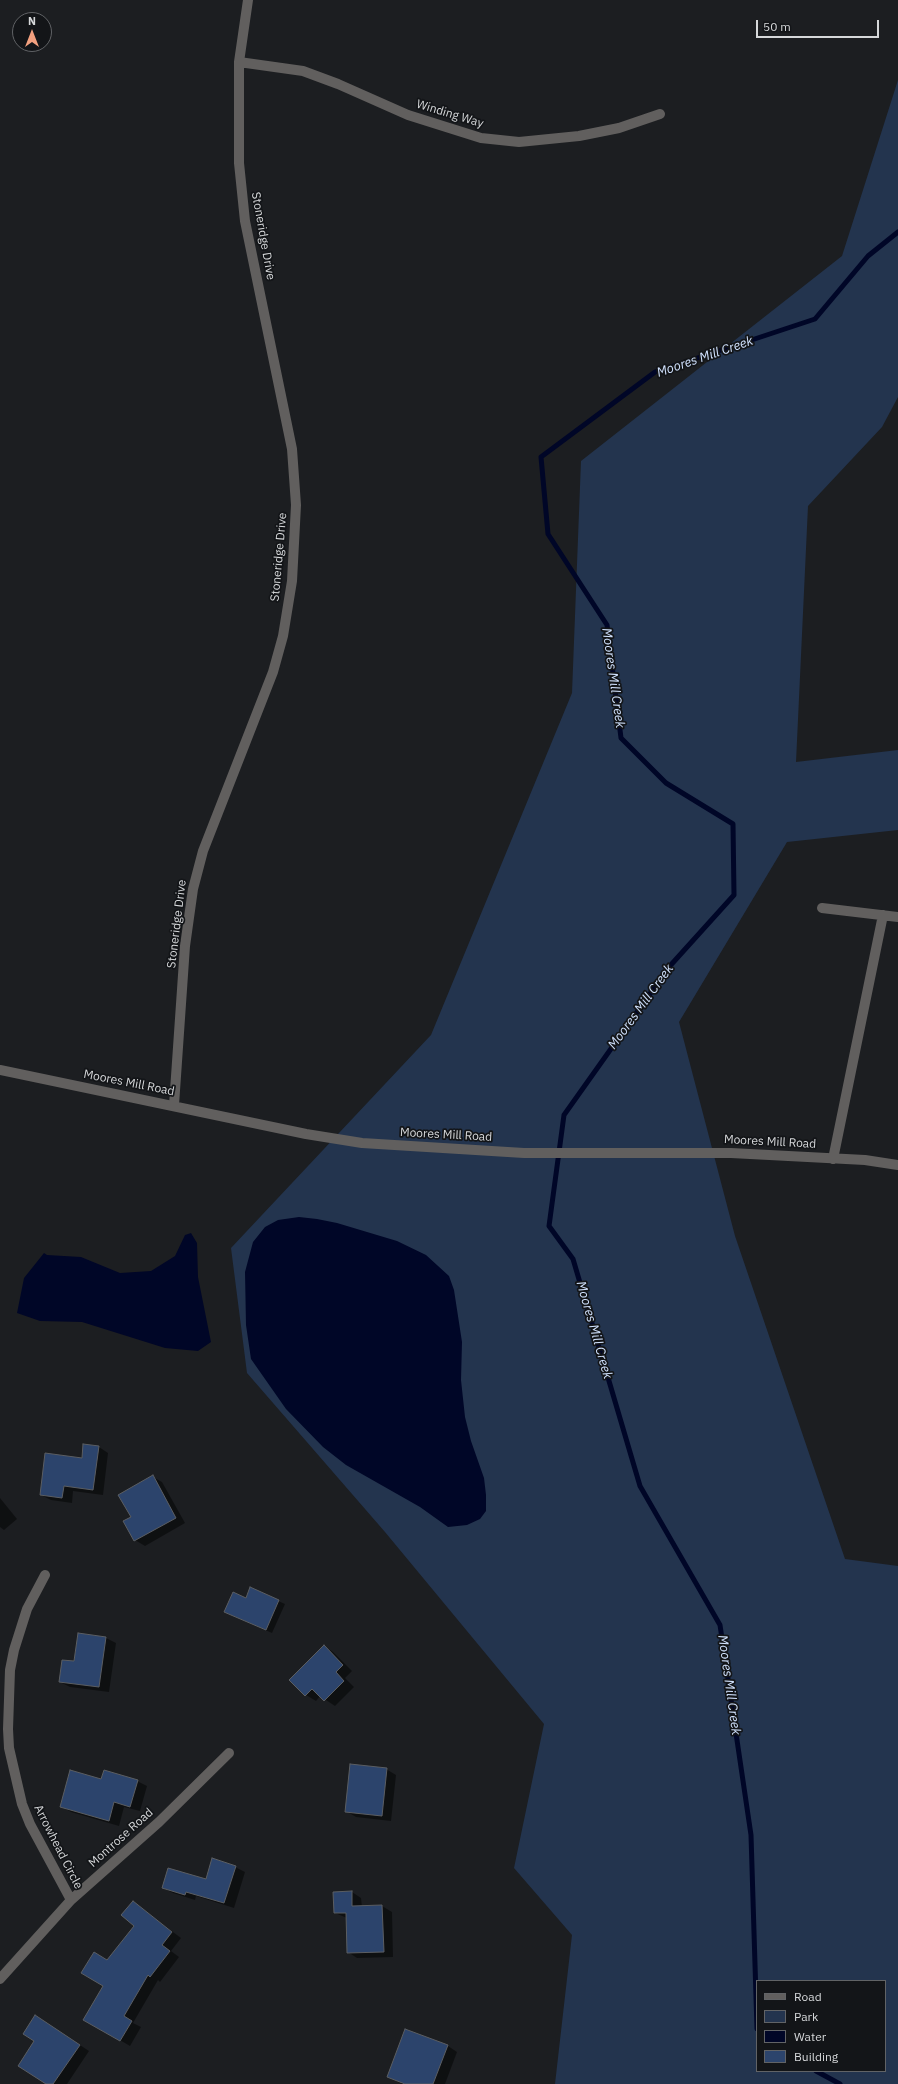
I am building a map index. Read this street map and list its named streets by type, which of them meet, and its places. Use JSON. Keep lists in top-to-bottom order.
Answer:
{
  "streets": {
    "street": [
      "Winding Way",
      "Stoneridge Drive",
      "Moores Mill Road",
      "Montrose Road",
      "Arrowhead Circle"
    ]
  },
  "crossings": [
    ["Winding Way", "Stoneridge Drive"],
    ["Stoneridge Drive", "Moores Mill Road"],
    ["Montrose Road", "Arrowhead Circle"]
  ],
  "water": ["Moores Mill Creek"],
  "legend": [
    "Road",
    "Park",
    "Water",
    "Building"
  ],
  "scale_bar": "50 m",
  "north": "top"
}
